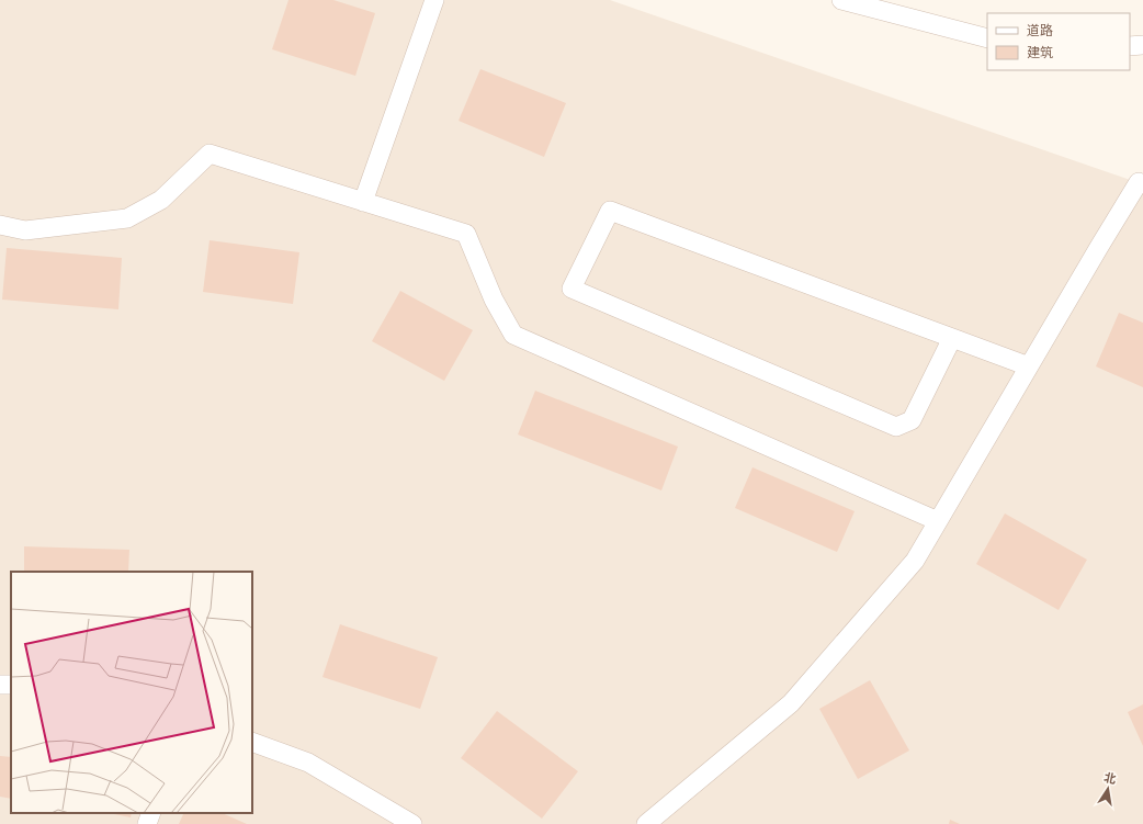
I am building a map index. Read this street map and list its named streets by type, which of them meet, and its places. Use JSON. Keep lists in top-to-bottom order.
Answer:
{
  "legend": ["道路", "建筑"],
  "north": "top"
}
